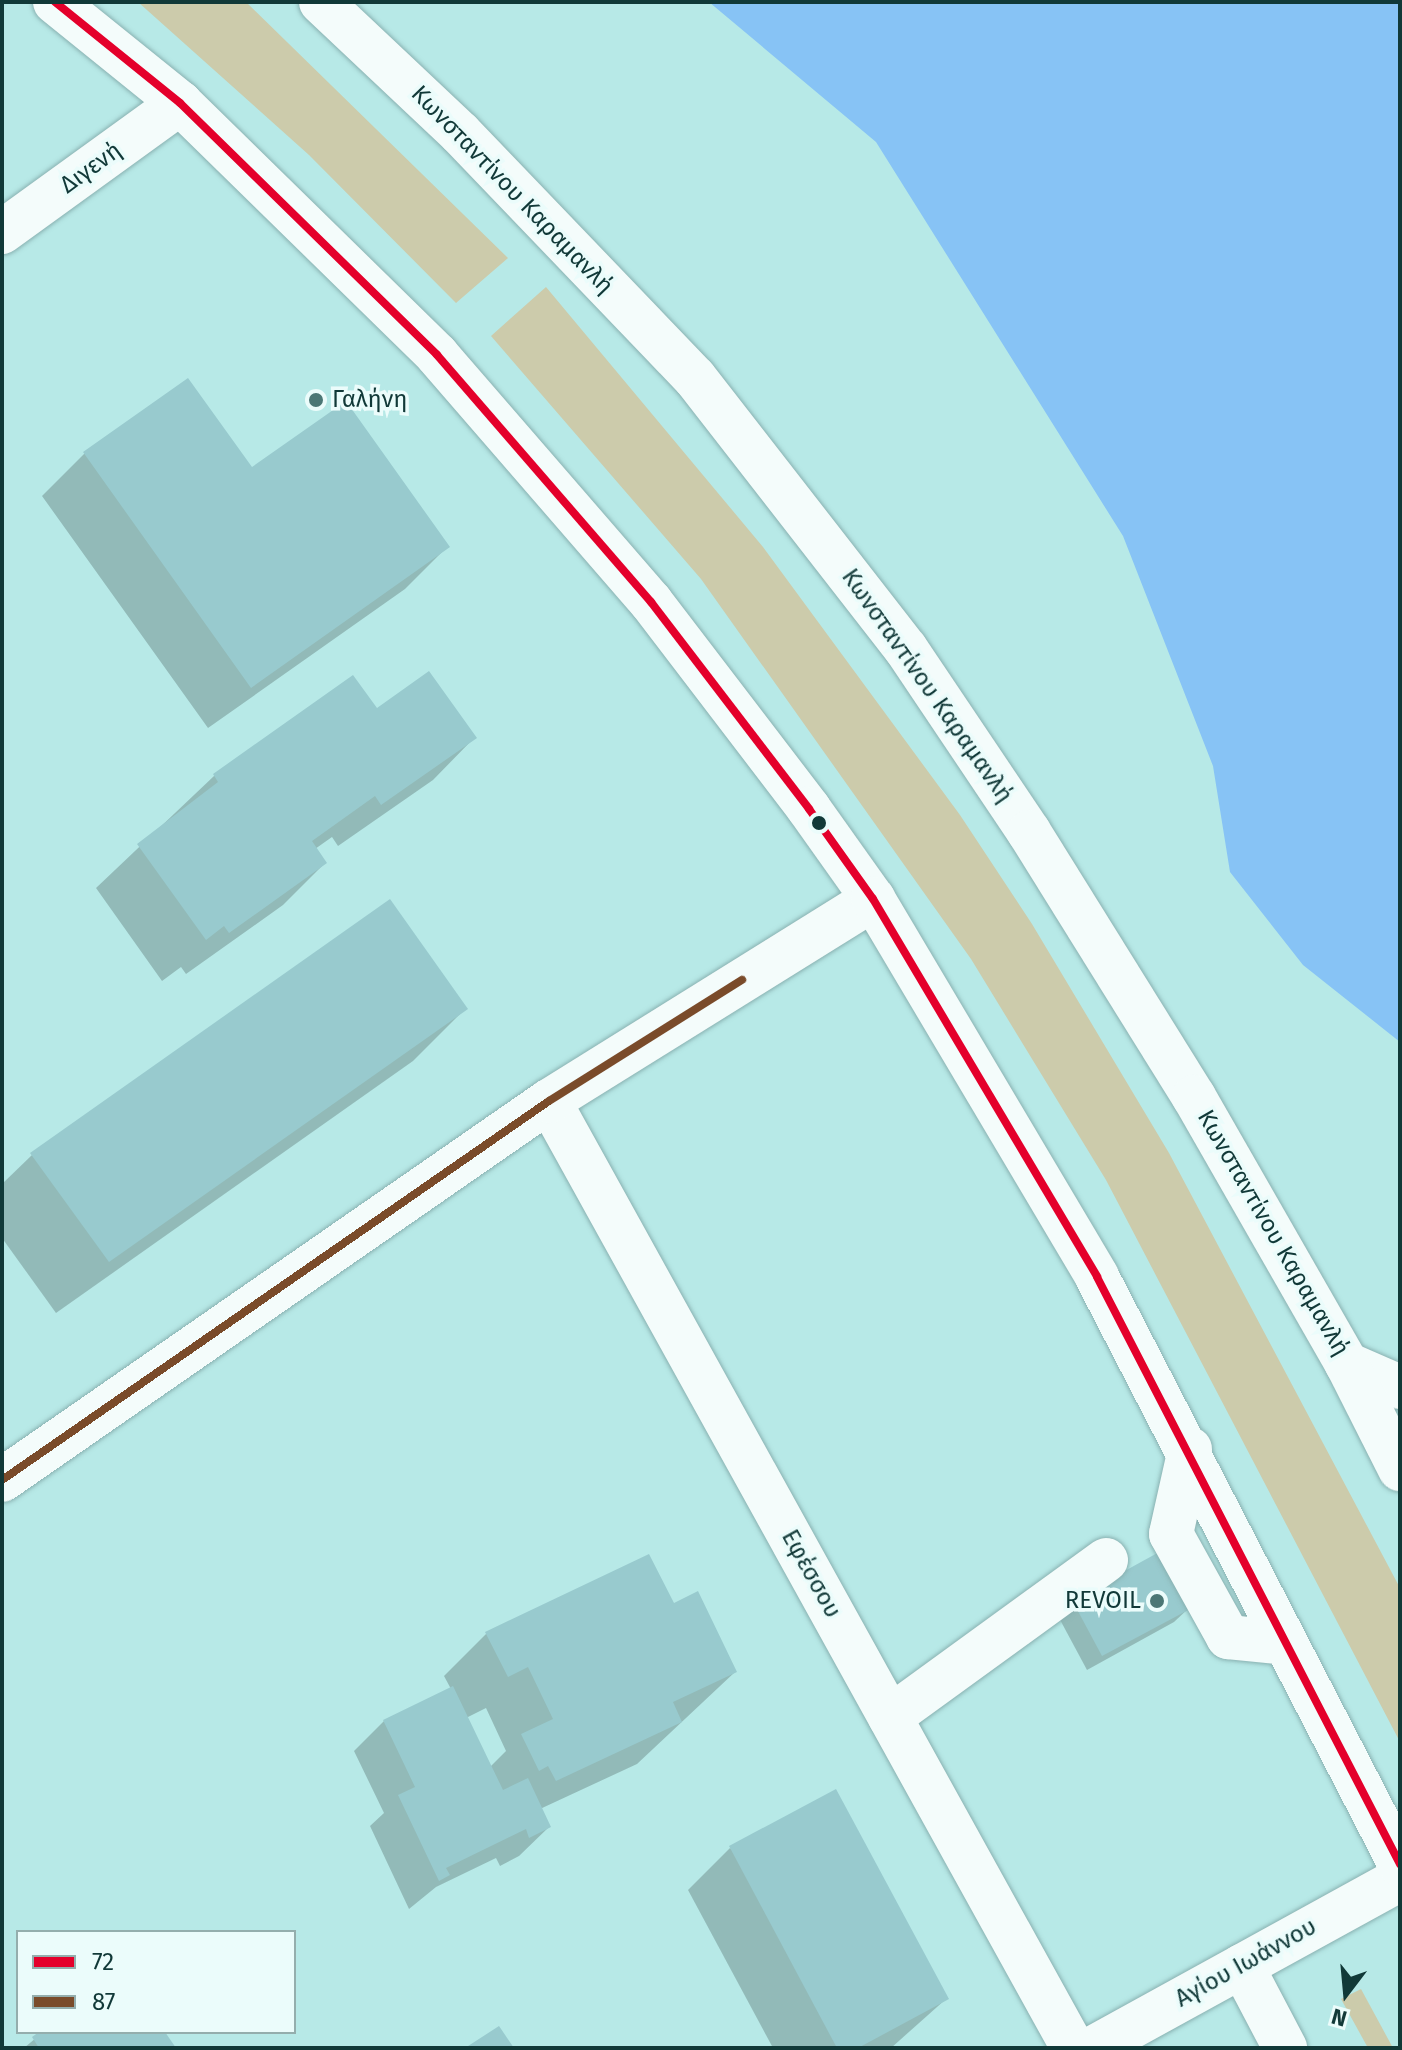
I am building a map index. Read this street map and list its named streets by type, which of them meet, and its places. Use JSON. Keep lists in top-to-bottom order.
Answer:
{
  "streets": {
    "main road": [
      "Διγενή",
      "Κωνσταντίνου Καραμανλή",
      "Εφέσσου",
      "Αγίου Ιωάννου"
    ]
  },
  "places": ["Γαλήνη", "REVOIL"],
  "lines": ["transit line 72", "transit line 87"],
  "legend": ["72", "87"],
  "north": "bottom"
}
